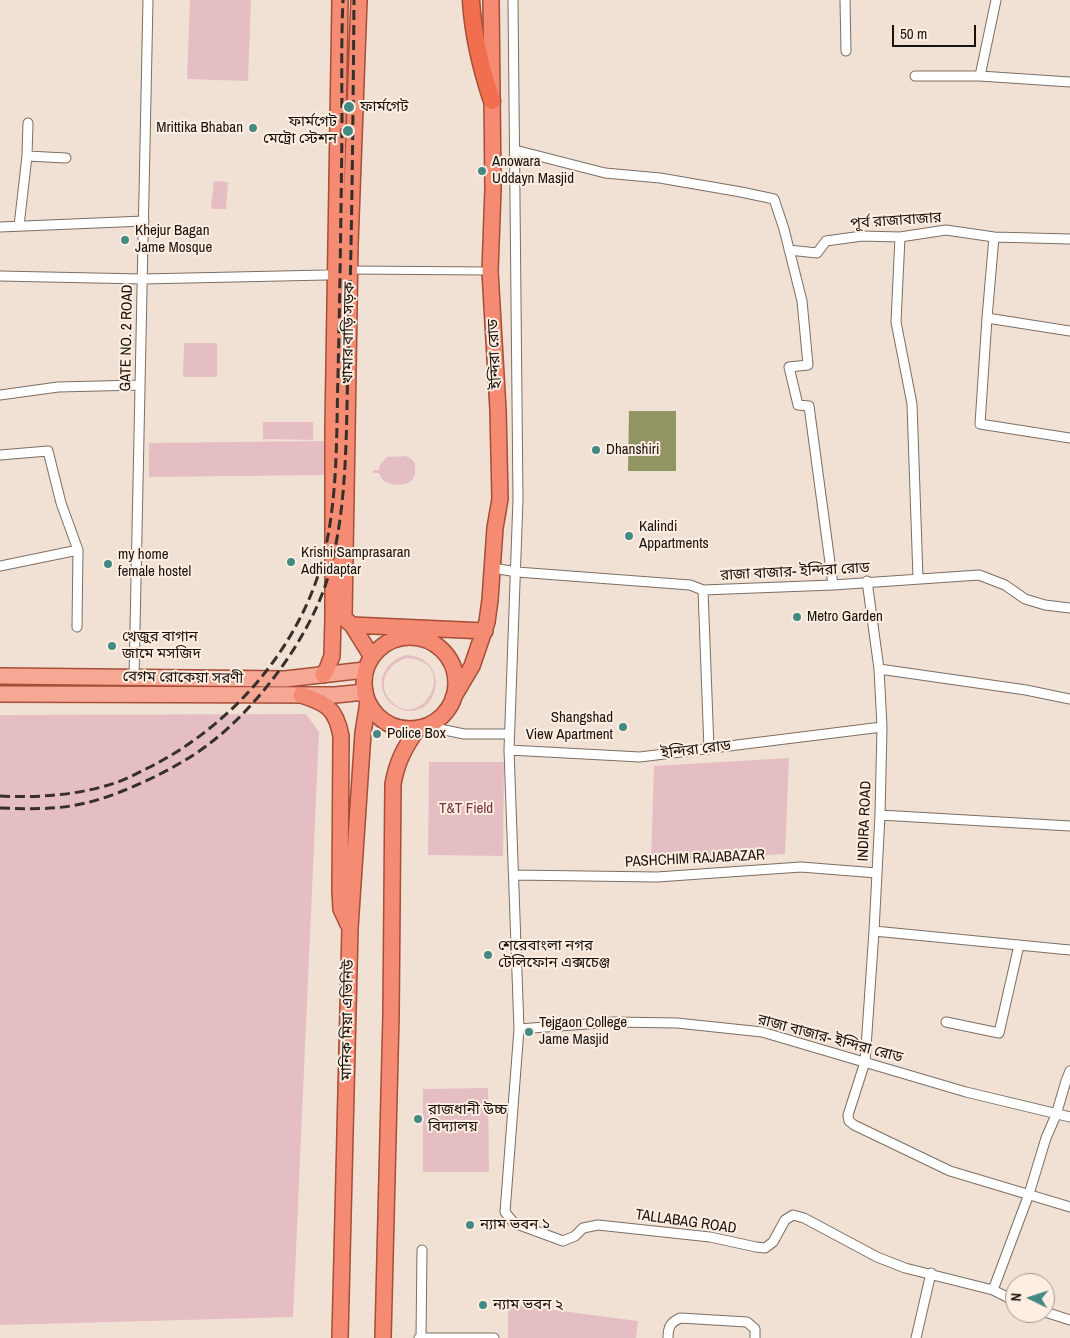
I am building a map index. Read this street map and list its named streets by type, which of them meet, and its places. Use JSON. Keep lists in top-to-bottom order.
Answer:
{
  "streets": {
    "highway": ["খামার বাড়ি সড়ক", "ইন্দিরা রোড", "মানিক মিয়া এভিনিউ"],
    "main road": ["বেগম রোকেয়া সরণী"],
    "street": [
      "পূর্ব রাজাবাজার",
      "GATE NO. 2 ROAD",
      "রাজা বাজার- ইন্দিরা রোড",
      "INDIRA ROAD",
      "PASHCHIM RAJABAZAR",
      "TALLABAG ROAD"
    ]
  },
  "crossings": [
    ["খামার বাড়ি সড়ক", "ইন্দিরা রোড"],
    ["খামার বাড়ি সড়ক", "বেগম রোকেয়া সরণী"],
    ["খামার বাড়ি সড়ক", "মানিক মিয়া এভিনিউ"],
    ["GATE NO. 2 ROAD", "বেগম রোকেয়া সরণী"],
    ["ইন্দিরা রোড", "রাজা বাজার- ইন্দিরা রোড"],
    ["ইন্দিরা রোড", "বেগম রোকেয়া সরণী"],
    ["ইন্দিরা রোড", "INDIRA ROAD"],
    ["ইন্দিরা রোড", "মানিক মিয়া এভিনিউ"],
    ["রাজা বাজার- ইন্দিরা রোড", "INDIRA ROAD"],
    ["রাজা বাজার- ইন্দিরা রোড", "TALLABAG ROAD"],
    ["বেগম রোকেয়া সরণী", "মানিক মিয়া এভিনিউ"],
    ["INDIRA ROAD", "PASHCHIM RAJABAZAR"]
  ],
  "parks": ["T&T Field"],
  "places": [
    "ফার্মগেট",
    "Mrittika Bhaban",
    "ফার্মগেট মেট্রো স্টেশন",
    "Anowara Uddayn Masjid",
    "Khejur Bagan Jame Mosque",
    "Dhanshiri",
    "Kalindi Appartments",
    "Krishi Samprasaran Adhidaptar",
    "my home female hostel",
    "Metro Garden",
    "খেজুর বাগান জামে মসজিদ",
    "Shangshad View Apartment",
    "Police Box",
    "শেরেবাংলা নগর টেলিফোন এক্সচেঞ্জ",
    "Tejgaon College Jame Masjid",
    "রাজধানী উচ্চ বিদ্যালয়",
    "ন্যাম ভবন ১",
    "ন্যাম ভবন ২"
  ],
  "scale_bar": "50 m",
  "north": "left"
}
